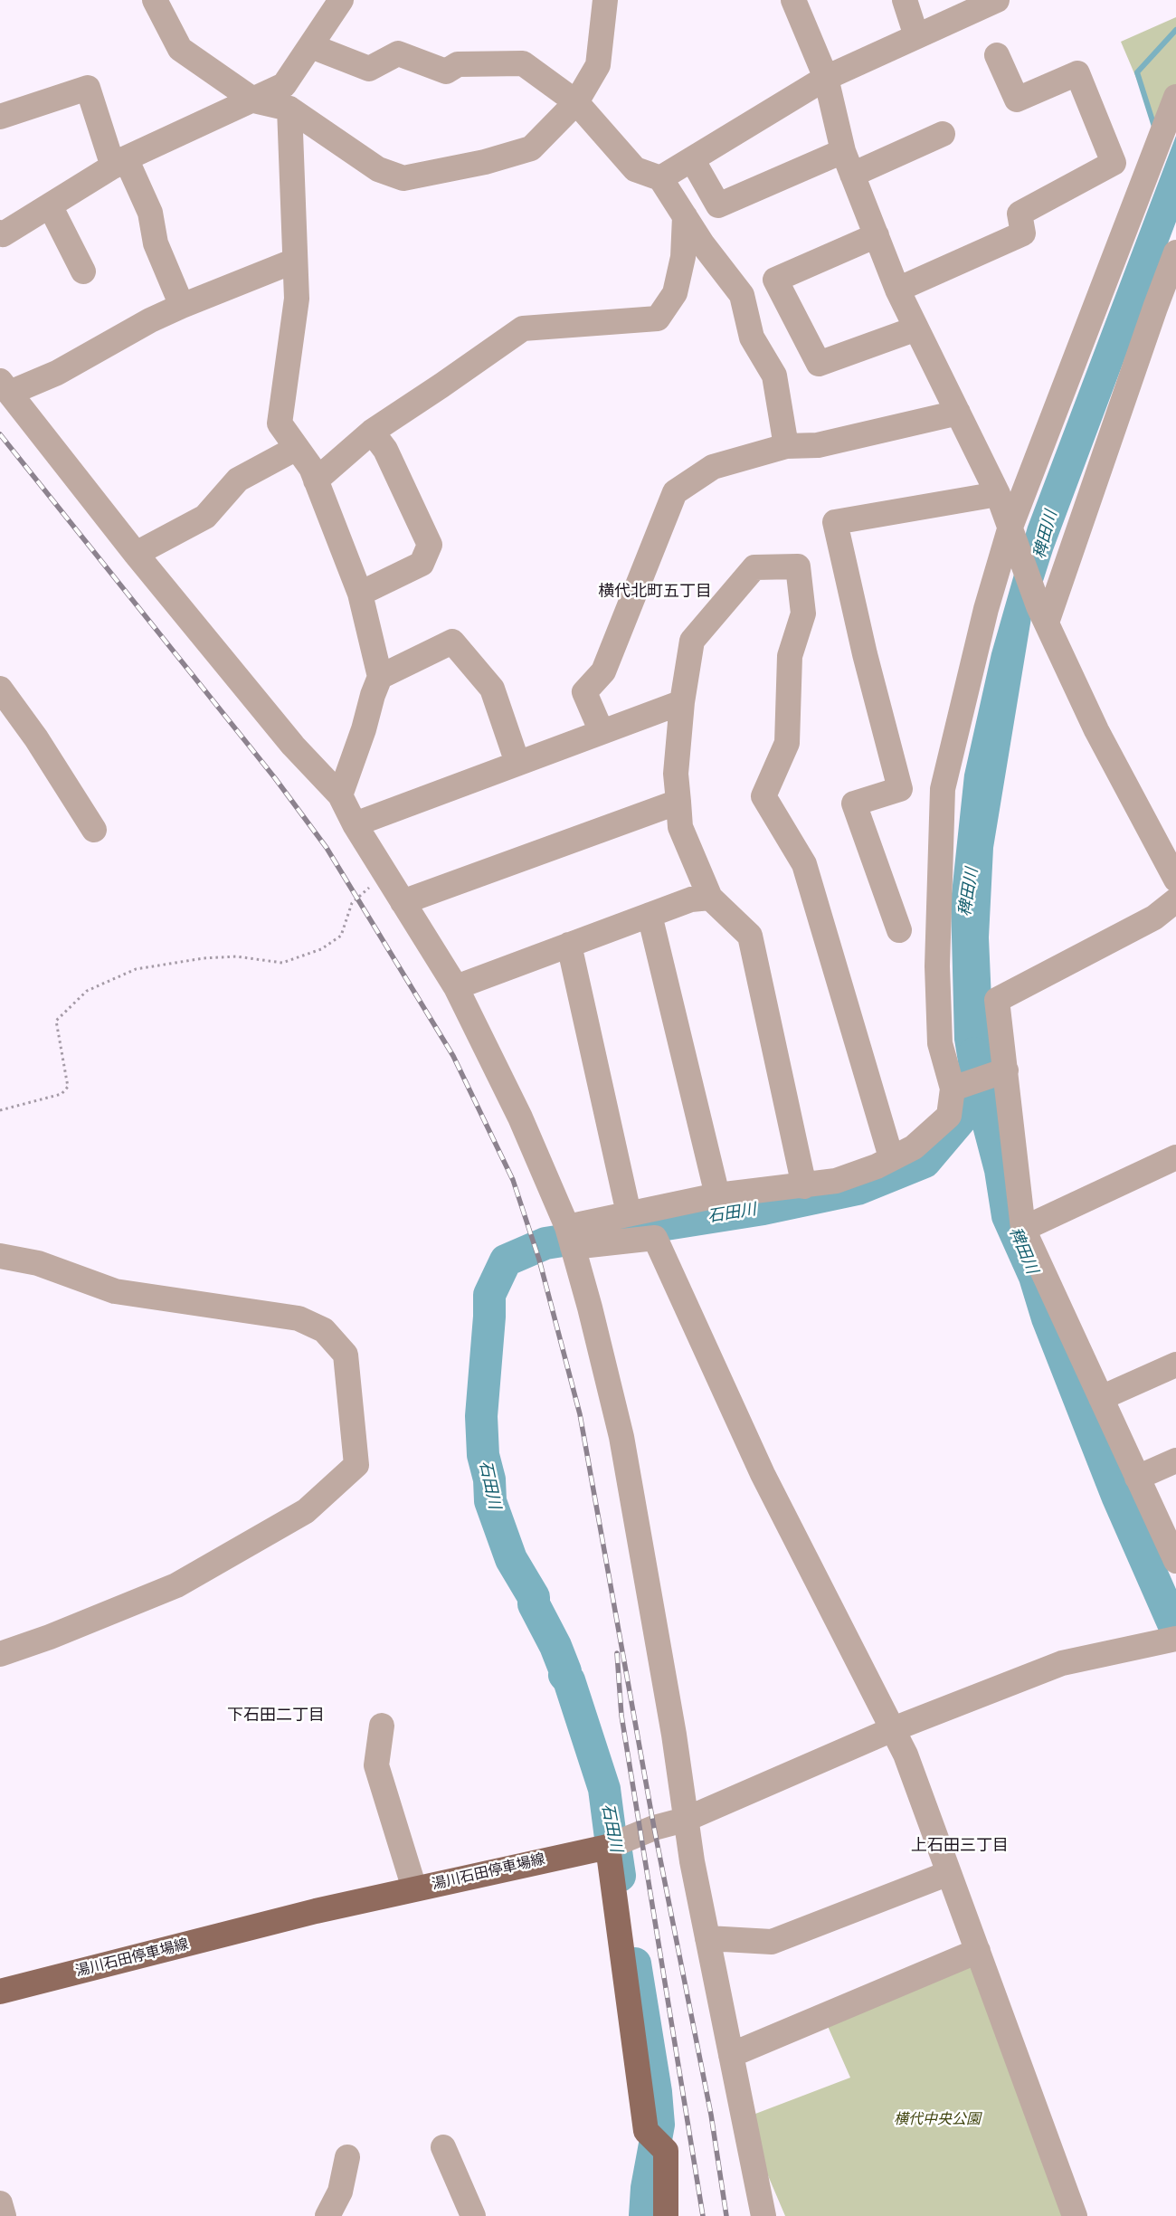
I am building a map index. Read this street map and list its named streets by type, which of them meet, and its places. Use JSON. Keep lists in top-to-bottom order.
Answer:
{
  "streets": {
    "main road": ["湯川石田停車場線"]
  },
  "districts": ["横代北町五丁目", "下石田二丁目", "上石田三丁目"],
  "water": ["稗田川", "石田川"],
  "parks": ["横代中央公園"]
}
